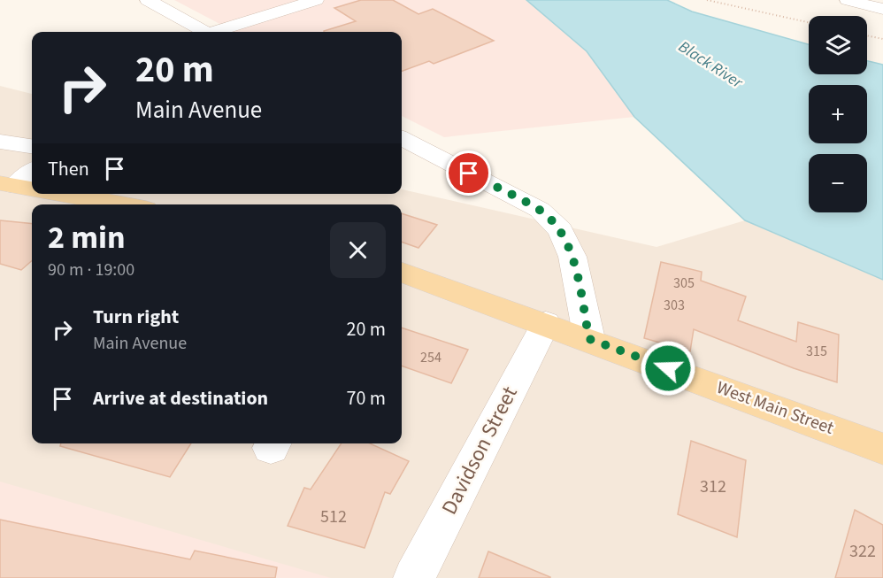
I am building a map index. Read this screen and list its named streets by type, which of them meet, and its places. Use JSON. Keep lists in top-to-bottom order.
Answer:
{
  "streets": {
    "main road": ["West Main Street"],
    "street": ["Davidson Street"]
  },
  "crossings": [
    ["West Main Street", "Davidson Street"]
  ],
  "water": ["Black River"],
  "house_numbers": [
    "305",
    "303",
    "315",
    "254",
    "312",
    "512",
    "322"
  ],
  "page": {
    "map_buttons": ["+", "−"],
    "turn": ["20 m", "Main Avenue"],
    "then": "Then",
    "heading": ["2 min", "90 m · 19:00"],
    "list": [
      {
        "name": "Turn right",
        "note": "Main Avenue",
        "value": "20 m"
      },
      {
        "name": "Arrive at destination",
        "value": "70 m"
      }
    ]
  }
}
